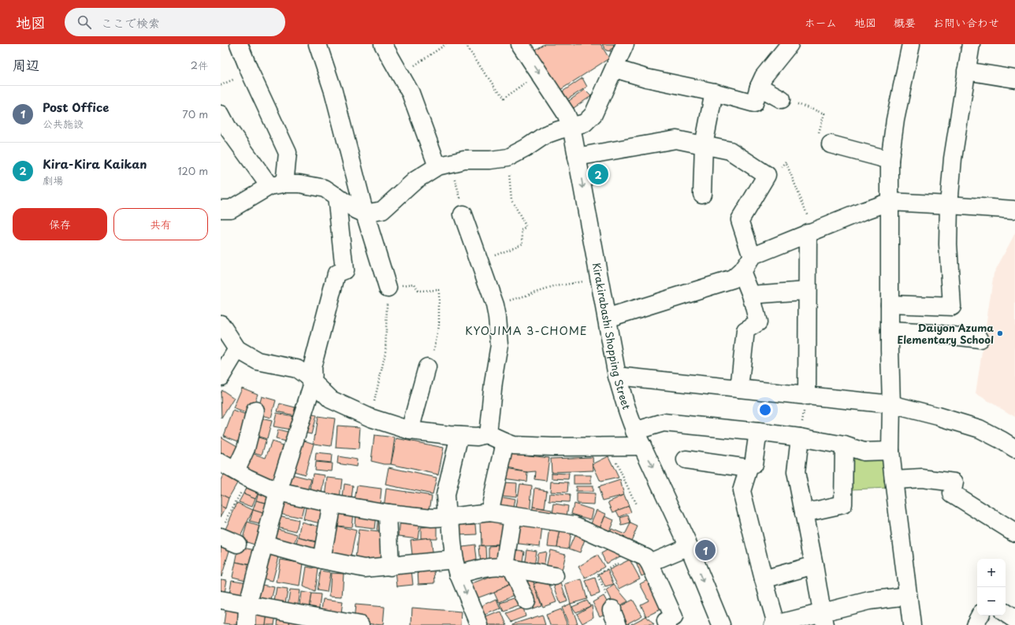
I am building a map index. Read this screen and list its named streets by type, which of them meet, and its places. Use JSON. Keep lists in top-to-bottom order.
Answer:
{
  "streets": {
    "street": ["Kirakirabashi Shopping Street"]
  },
  "districts": ["KYOJIMA 3-CHOME"],
  "places": ["Daiyon Azuma Elementary School"],
  "page": {
    "header": "地図",
    "search": "ここで検索",
    "nav": [
      "ホーム",
      "地図",
      "概要",
      "お問い合わせ"
    ],
    "heading": ["周辺", "2件"],
    "list": [
      {
        "mark": "1",
        "name": "Post Office",
        "note": "公共施設",
        "value": "70 m"
      },
      {
        "mark": "2",
        "name": "Kira-Kira Kaikan",
        "note": "劇場",
        "value": "120 m"
      }
    ],
    "pins": ["2", "1"],
    "buttons": ["保存", "共有"],
    "map_buttons": ["+", "−"]
  }
}
